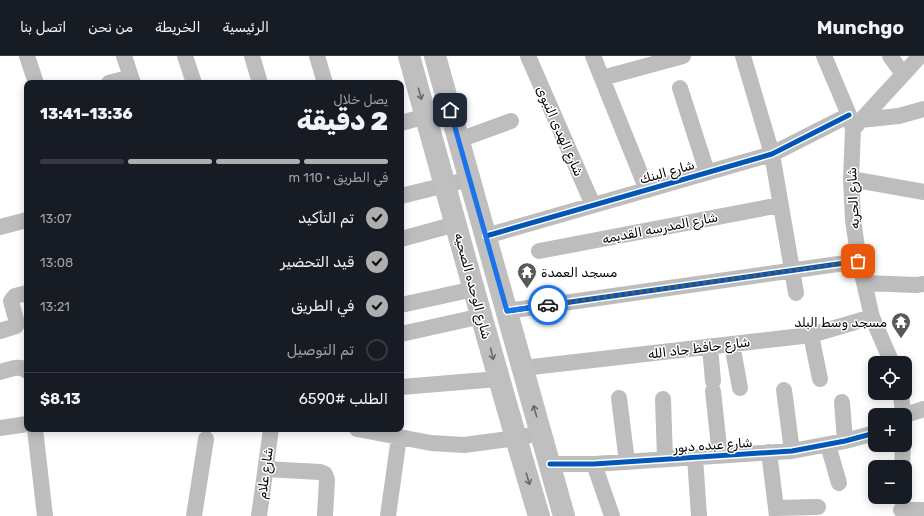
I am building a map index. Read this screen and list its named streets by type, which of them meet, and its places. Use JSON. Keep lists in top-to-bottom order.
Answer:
{
  "streets": {
    "main road": ["شارع الوحده الصحيه"],
    "street": [
      "شارع الهدى النبوى",
      "شارع البنك",
      "شارع الحريه",
      "شارع المدرسه القديمه",
      "شارع حافظ جاد الله",
      "شارع عبده دبور",
      "شارع علام"
    ]
  },
  "crossings": [
    ["شارع الهدى النبوى", "شارع البنك"],
    ["شارع البنك", "شارع الحريه"],
    ["شارع البنك", "شارع الوحده الصحيه"],
    ["شارع الحريه", "شارع حافظ جاد الله"],
    ["شارع الوحده الصحيه", "شارع حافظ جاد الله"],
    ["شارع الوحده الصحيه", "شارع عبده دبور"]
  ],
  "places": {
    "temple": ["مسجد العمدة", "مسجد وسط البلد"]
  },
  "page": {
    "header": "Munchgo",
    "nav": [
      "الرئيسية",
      "الخريطة",
      "من نحن",
      "اتصل بنا"
    ],
    "heading": ["2 دقيقة", "يصل خلال", "13:36–13:41"],
    "panel": ["الطلب #6590", "$8.13"],
    "bar": "في الطريق · 110 m",
    "list": [
      ["تم التأكيد", "13:07"],
      ["قيد التحضير", "13:08"],
      ["في الطريق", "13:21"],
      "تم التوصيل"
    ],
    "map_buttons": ["+", "−"]
  }
}
